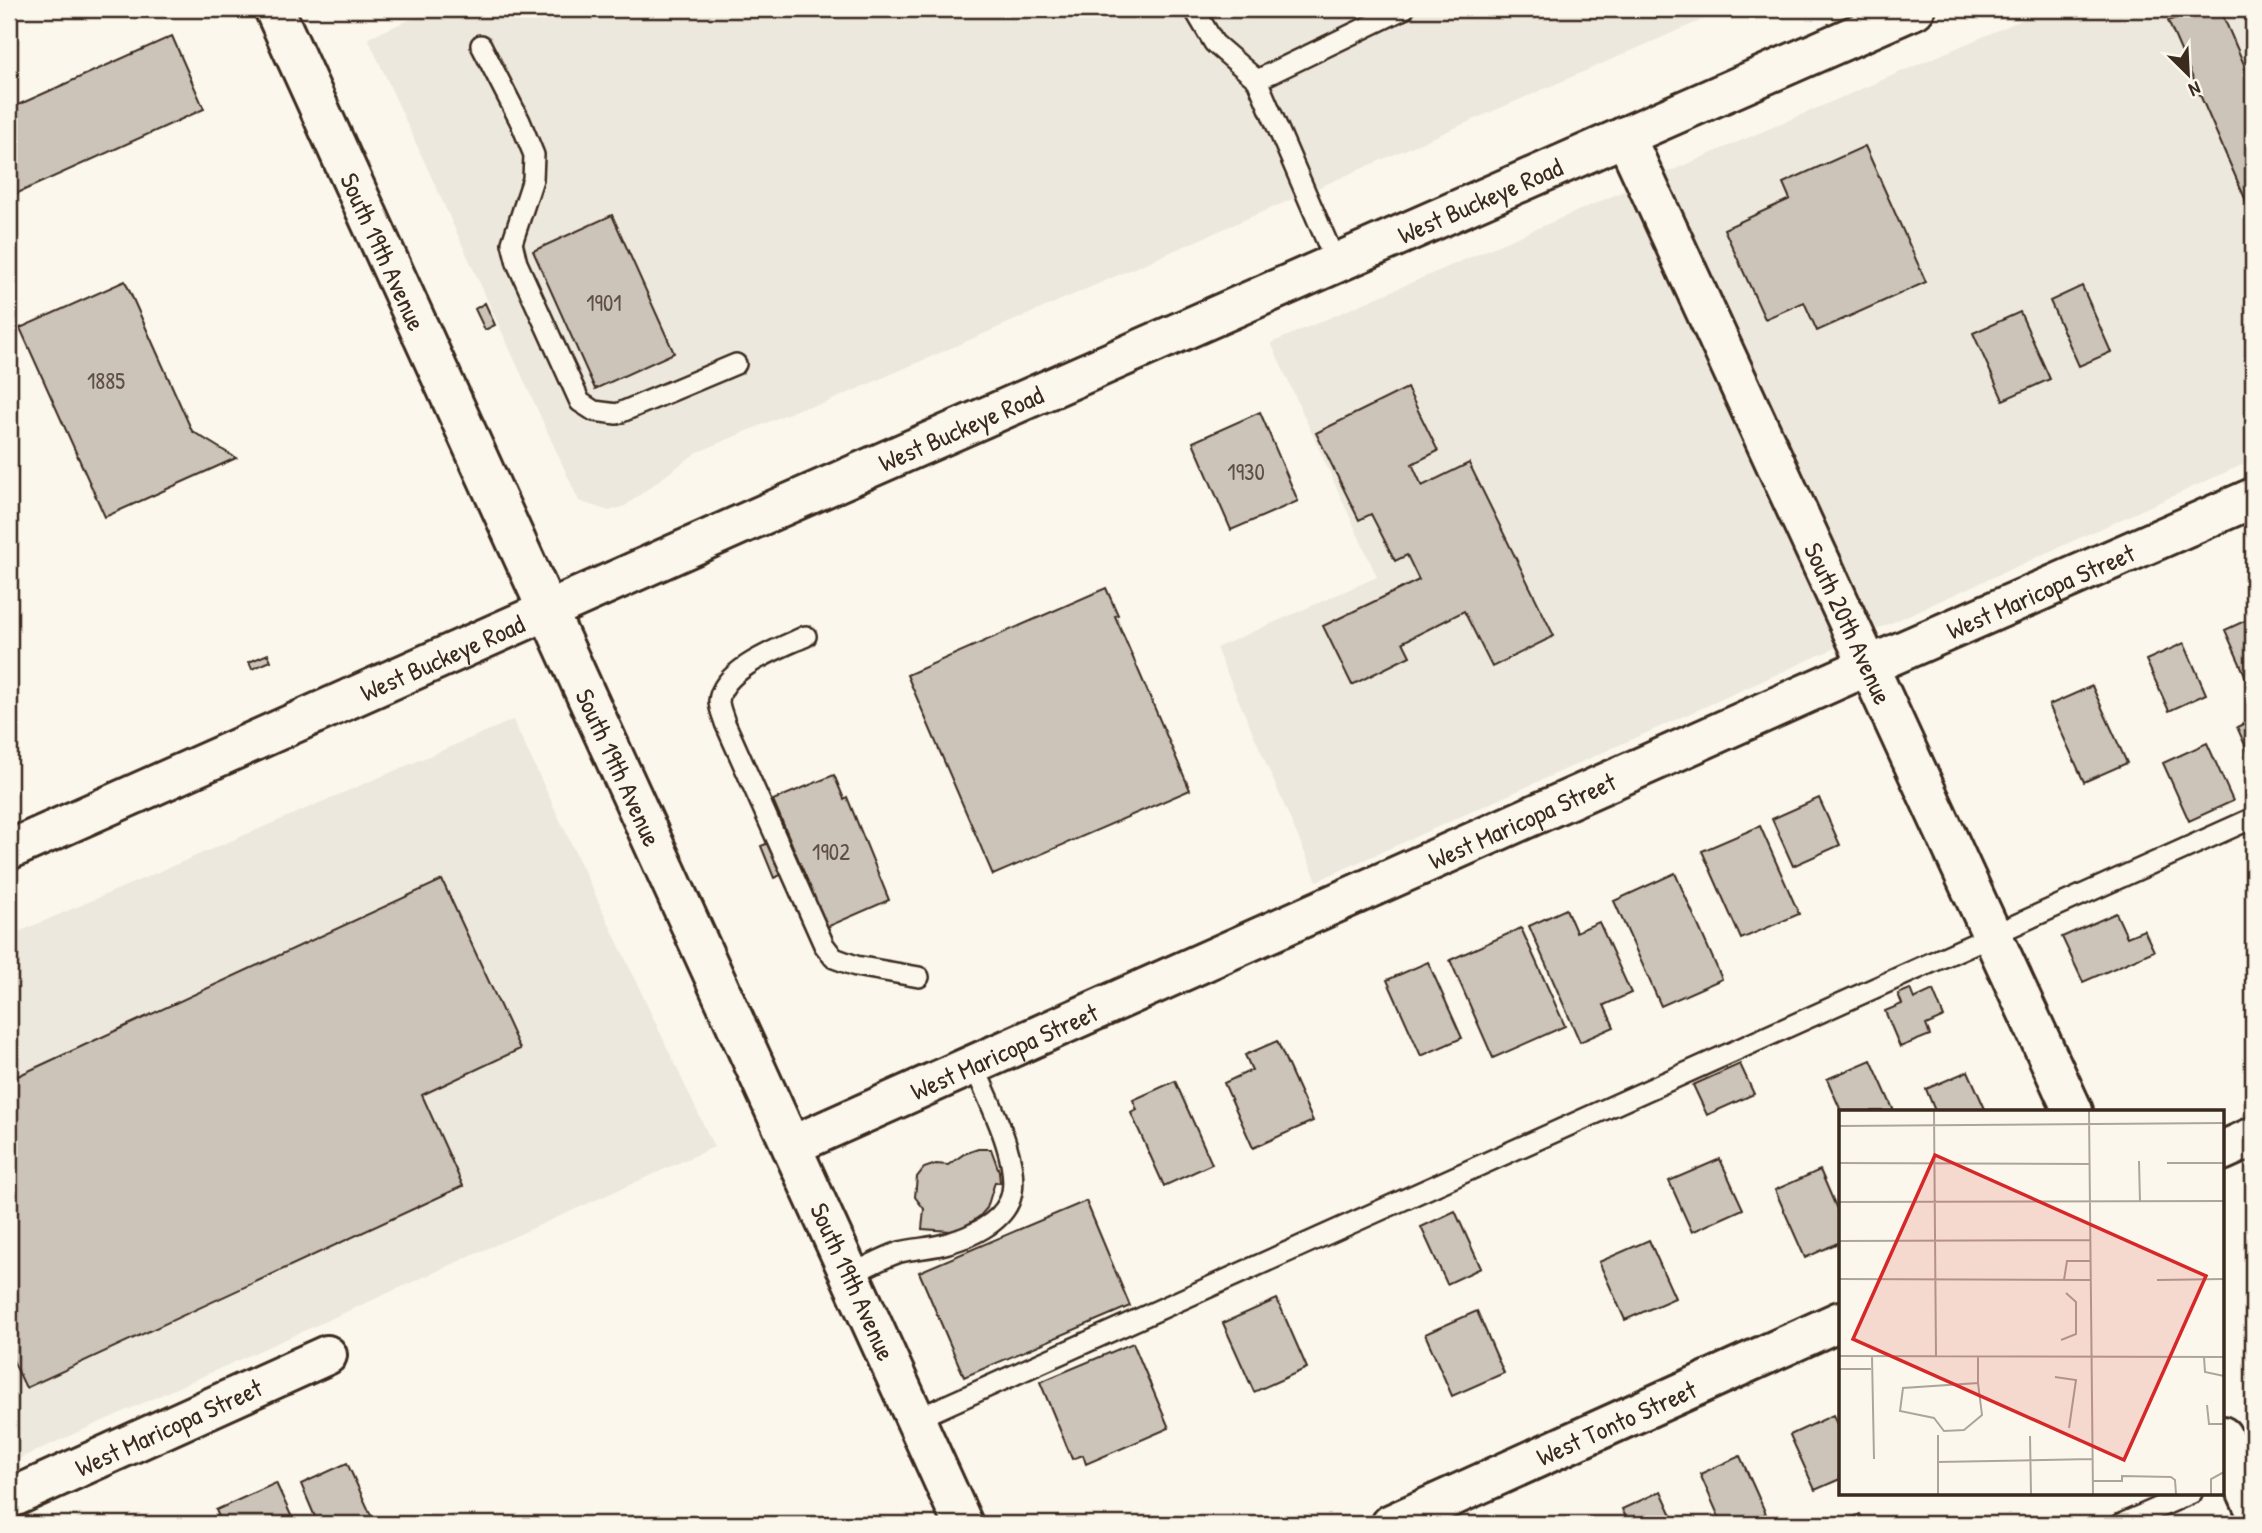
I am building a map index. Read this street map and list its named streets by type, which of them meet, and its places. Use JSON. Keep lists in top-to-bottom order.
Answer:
{
  "streets": {
    "main road": [
      "West Buckeye Road",
      "South 19th Avenue",
      "West Maricopa Street",
      "South 20th Avenue",
      "West Tonto Street"
    ]
  },
  "crossings": [
    ["West Buckeye Road", "South 19th Avenue"],
    ["West Buckeye Road", "South 20th Avenue"],
    ["South 19th Avenue", "West Maricopa Street"],
    ["West Maricopa Street", "South 20th Avenue"]
  ],
  "house_numbers": [
    "1901",
    "1885",
    "1930",
    "1902"
  ],
  "north": "bottom right"
}
